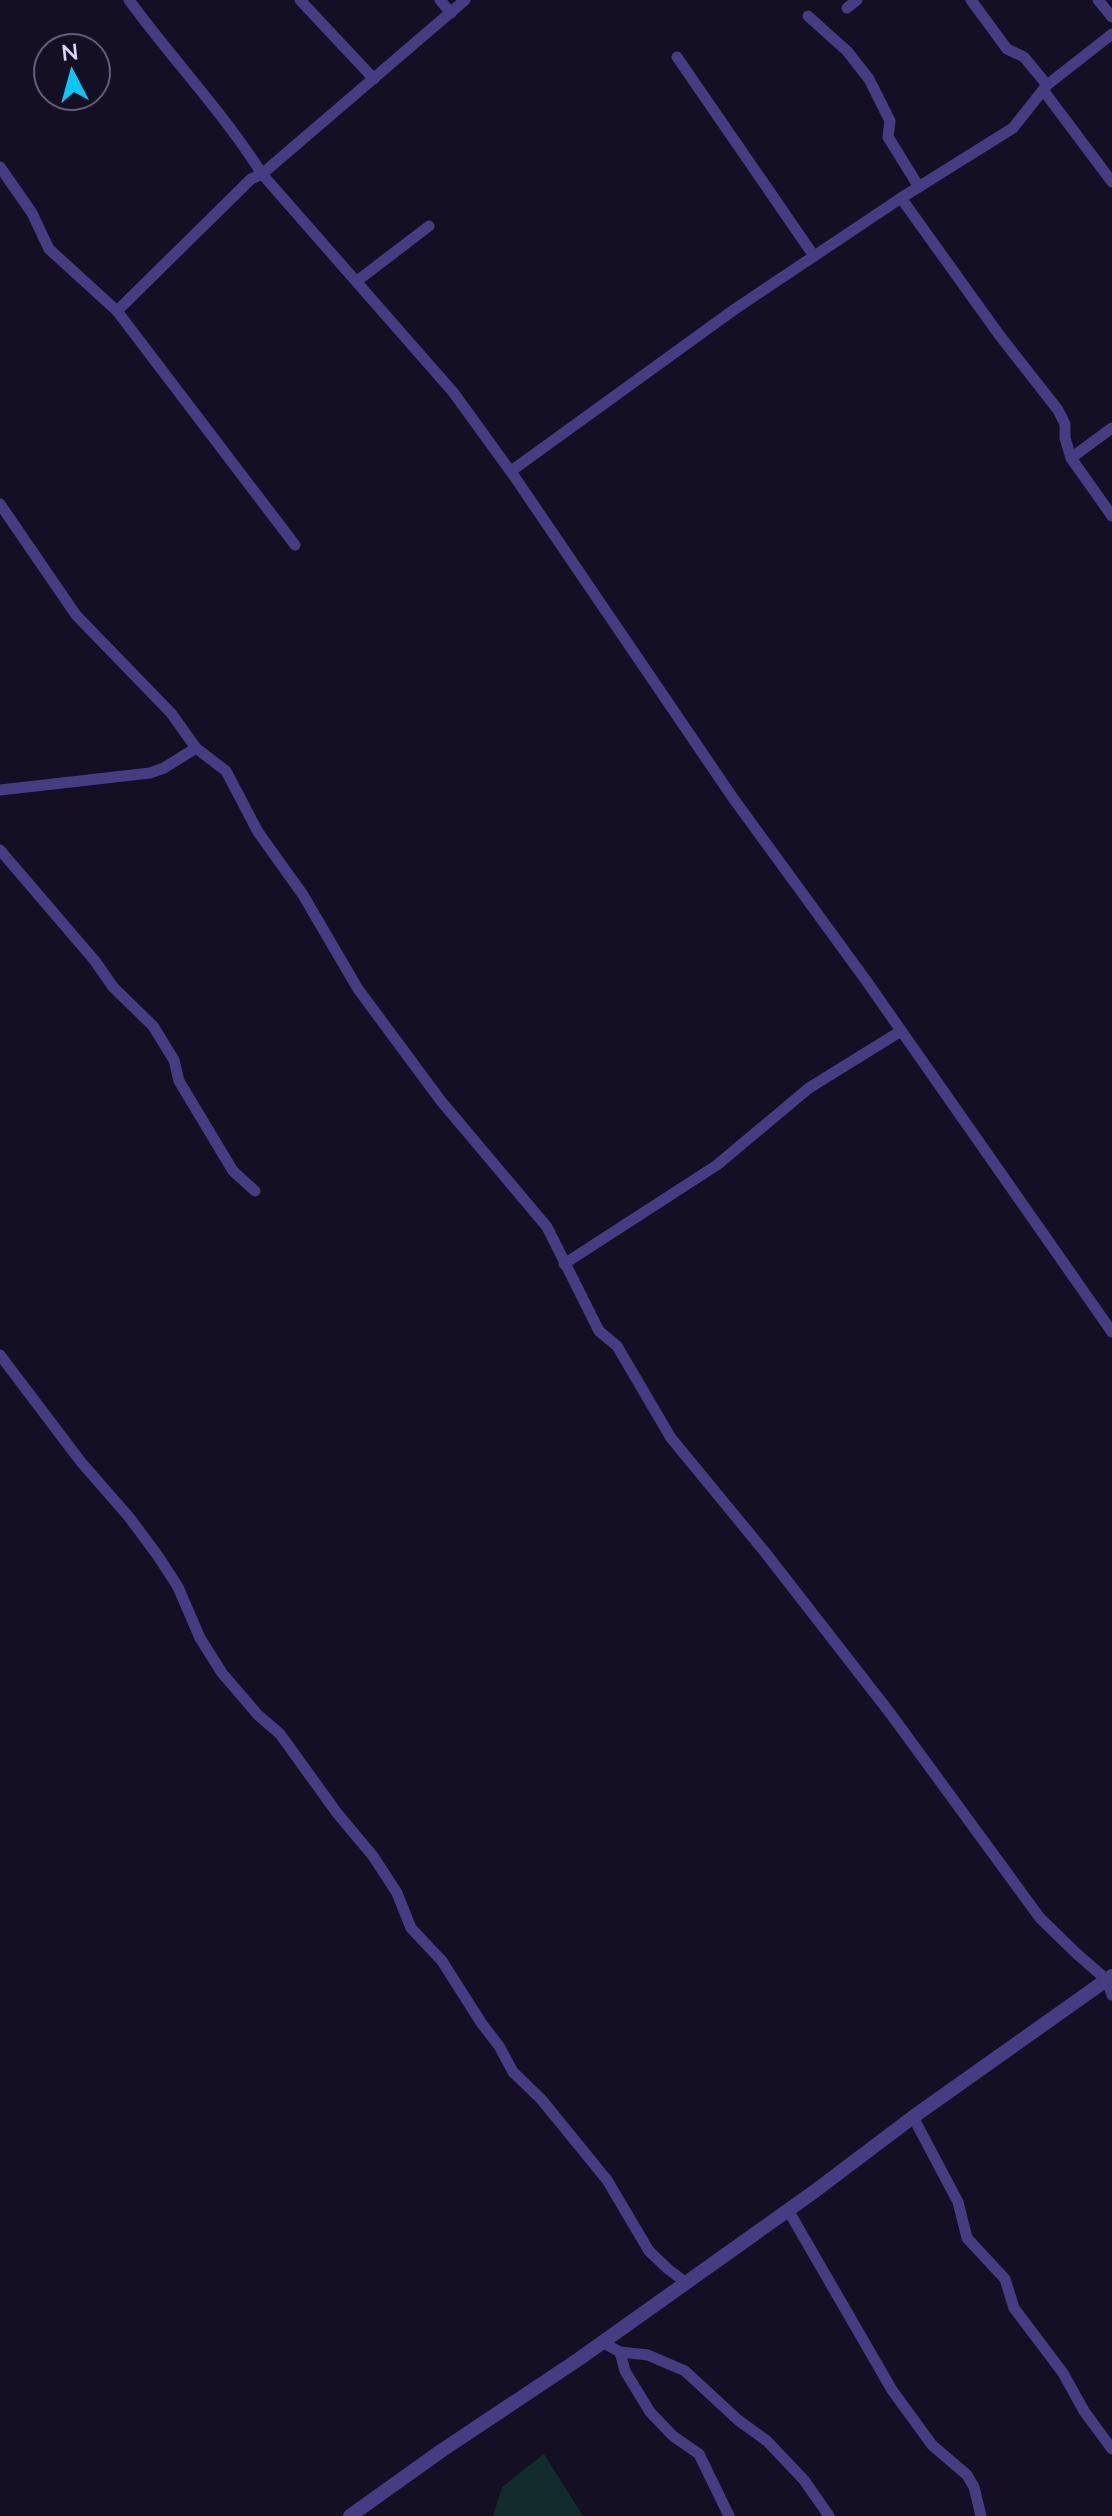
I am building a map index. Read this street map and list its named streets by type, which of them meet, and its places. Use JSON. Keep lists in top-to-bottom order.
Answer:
{
  "north": "top"
}
